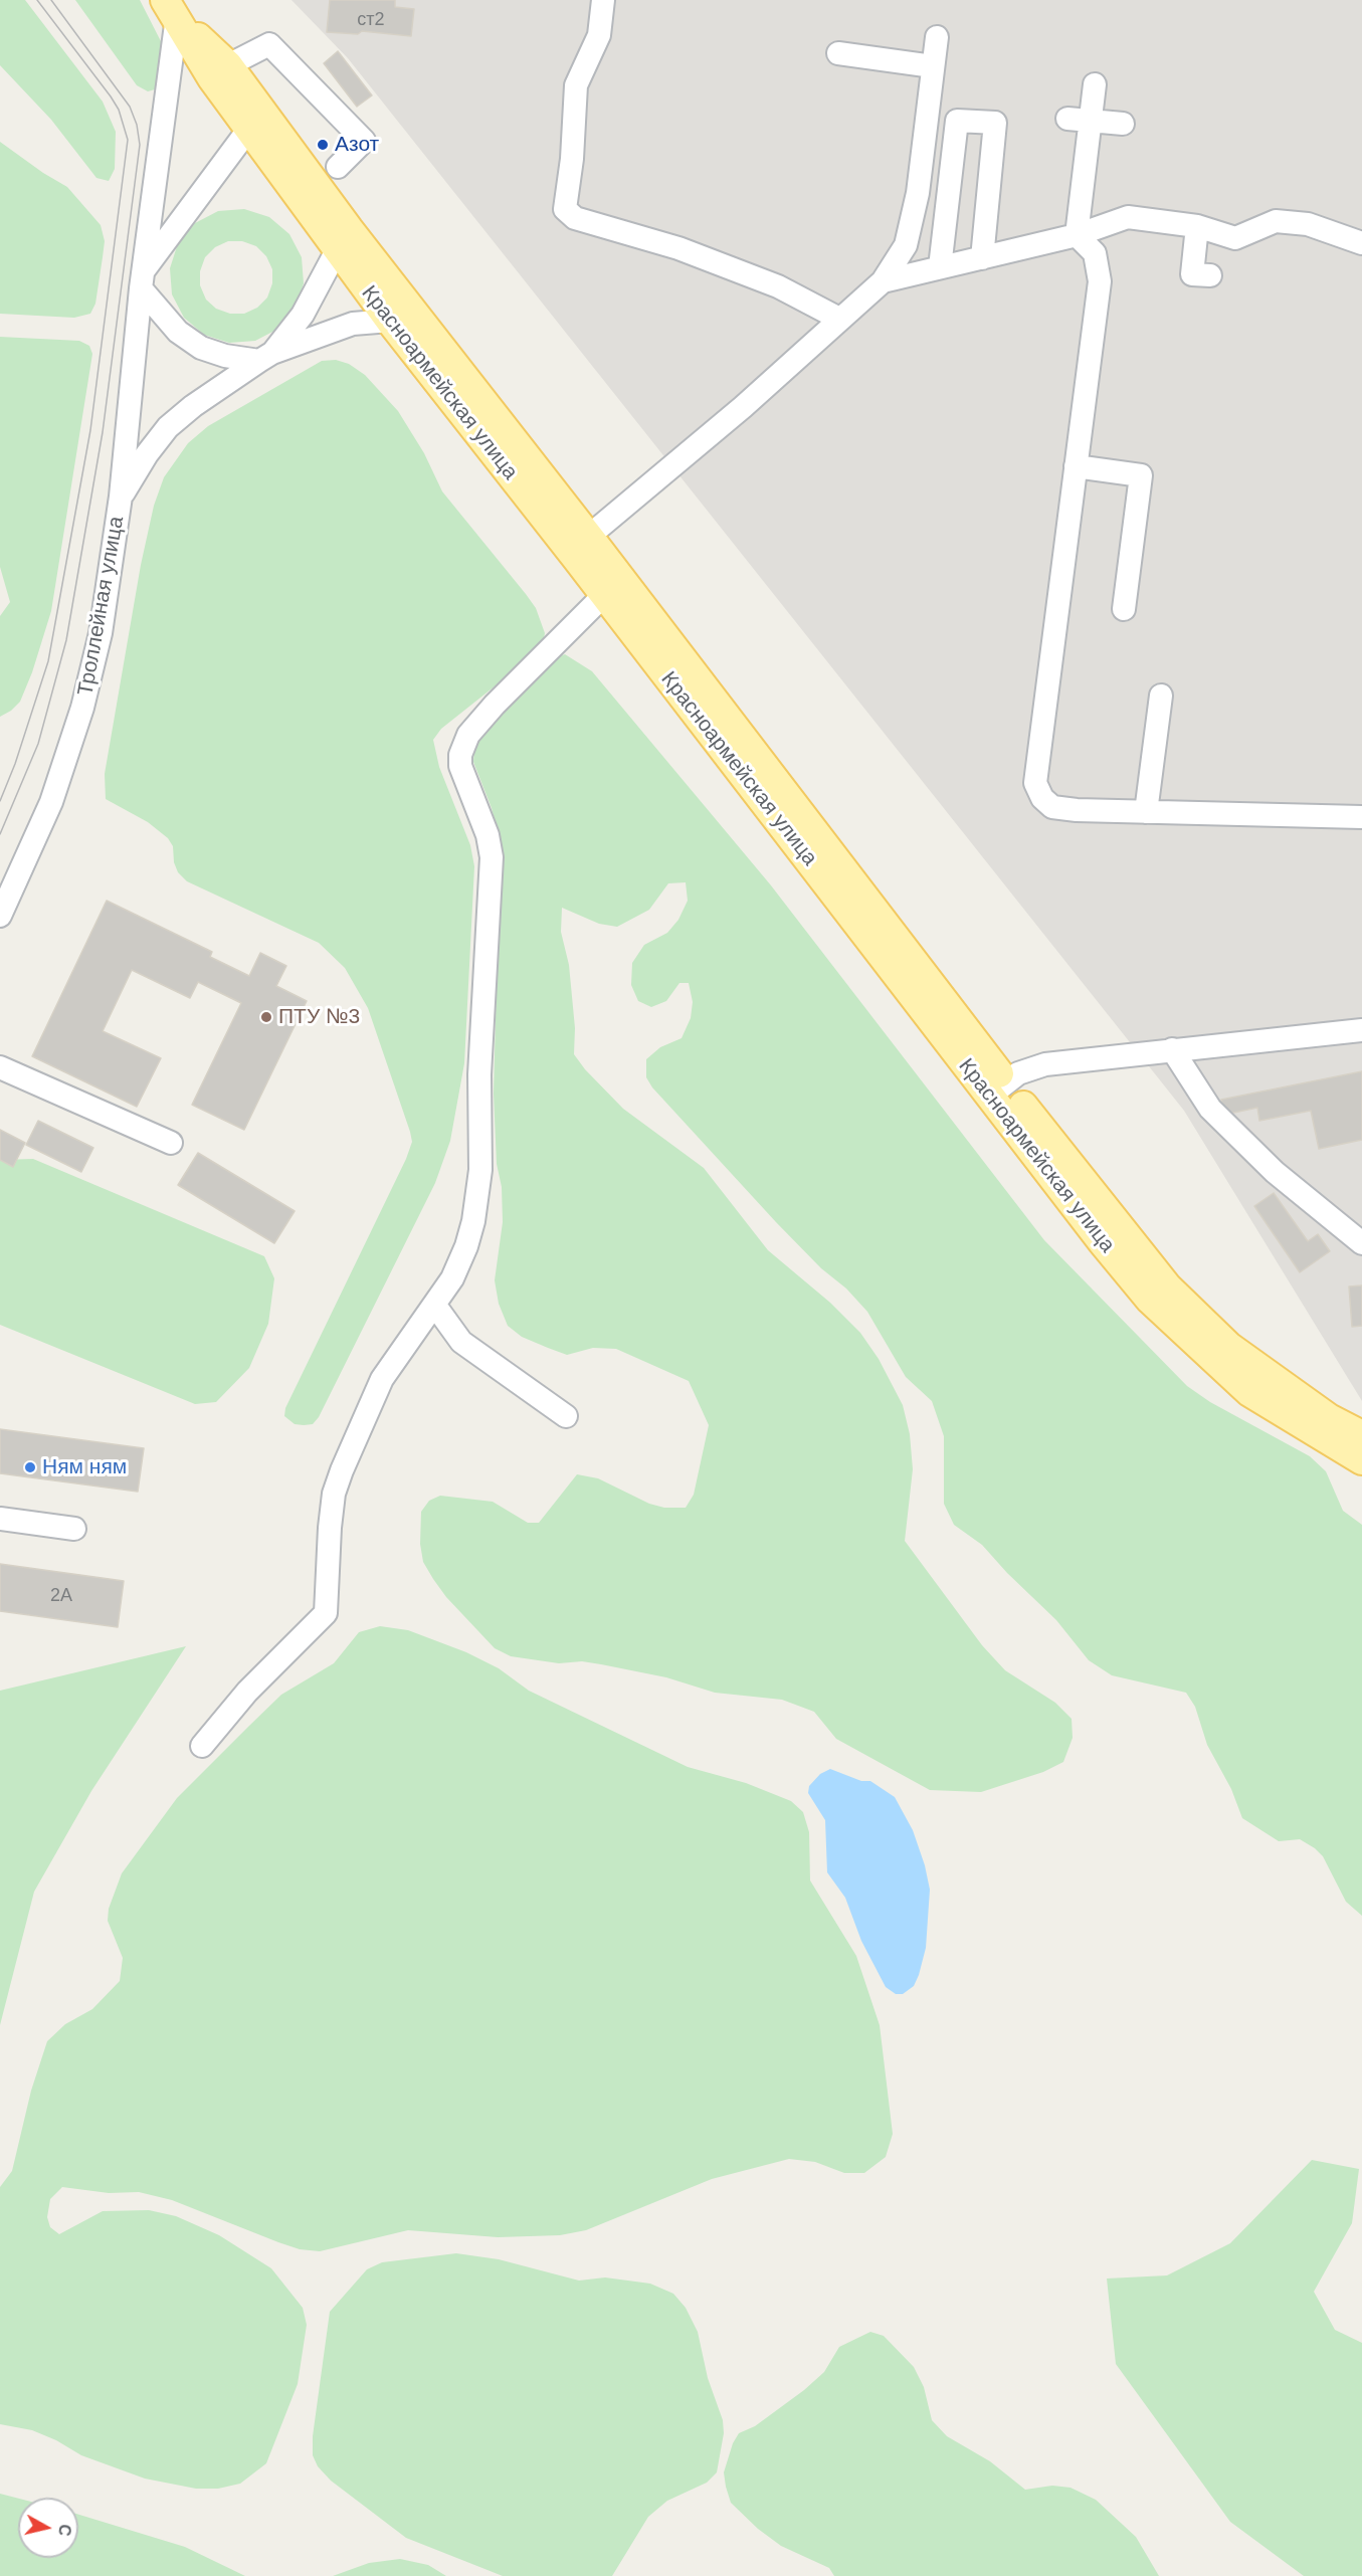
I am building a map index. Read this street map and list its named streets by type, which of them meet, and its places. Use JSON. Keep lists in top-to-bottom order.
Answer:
{
  "streets": {
    "main road": ["Красноармейская улица"],
    "street": ["Троллейная улица"]
  },
  "places": ["Азот", "ПТУ №3", "Ням ням"],
  "house_numbers": ["ст2", "2А"],
  "north": "right"
}
